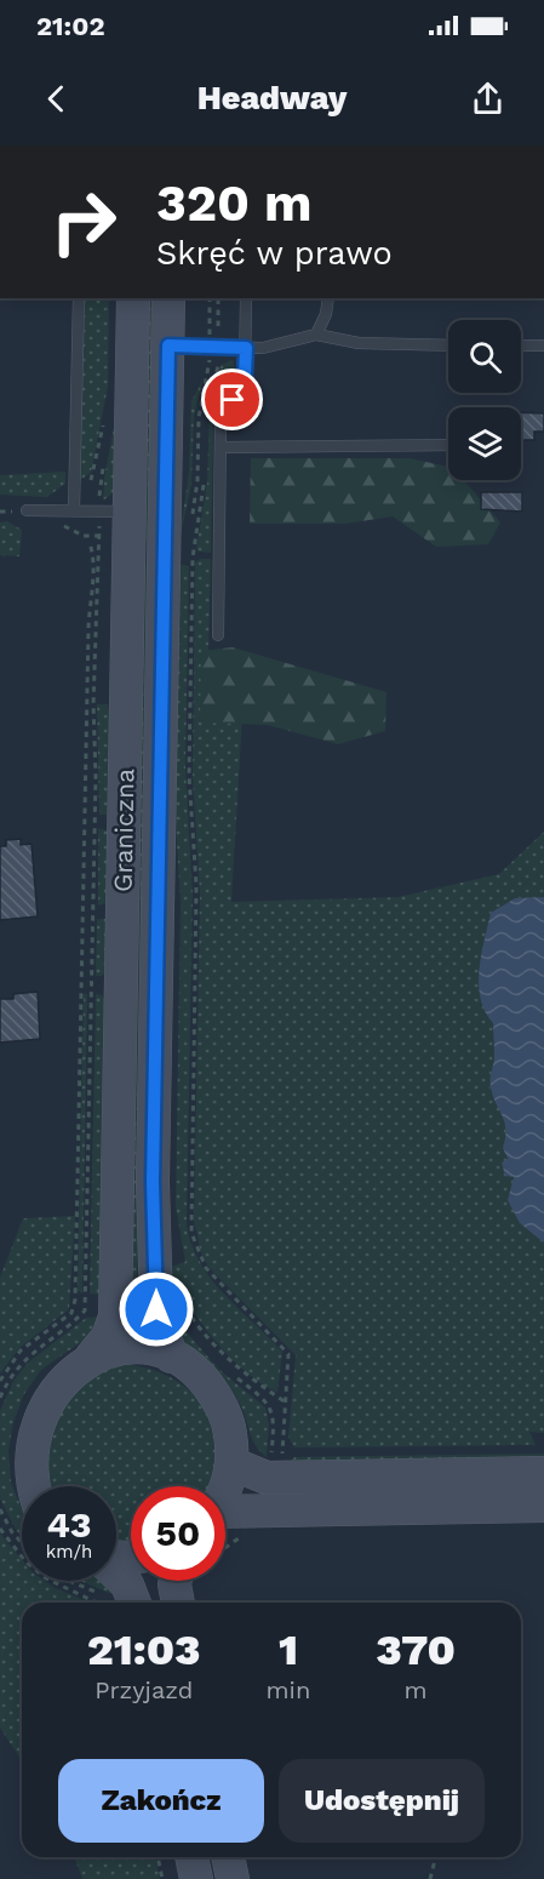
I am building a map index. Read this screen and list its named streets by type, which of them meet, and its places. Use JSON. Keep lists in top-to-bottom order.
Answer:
{
  "streets": {
    "main road": ["Graniczna"]
  },
  "page": {
    "status": "21:02",
    "header": "Headway",
    "turn": ["320 m", "Skręć w prawo"],
    "speed": "43 km/h",
    "limit": "50",
    "eta": [
      "21:03",
      "Przyjazd",
      "1",
      "min",
      "370",
      "m"
    ],
    "buttons": ["Zakończ", "Udostępnij"]
  }
}
